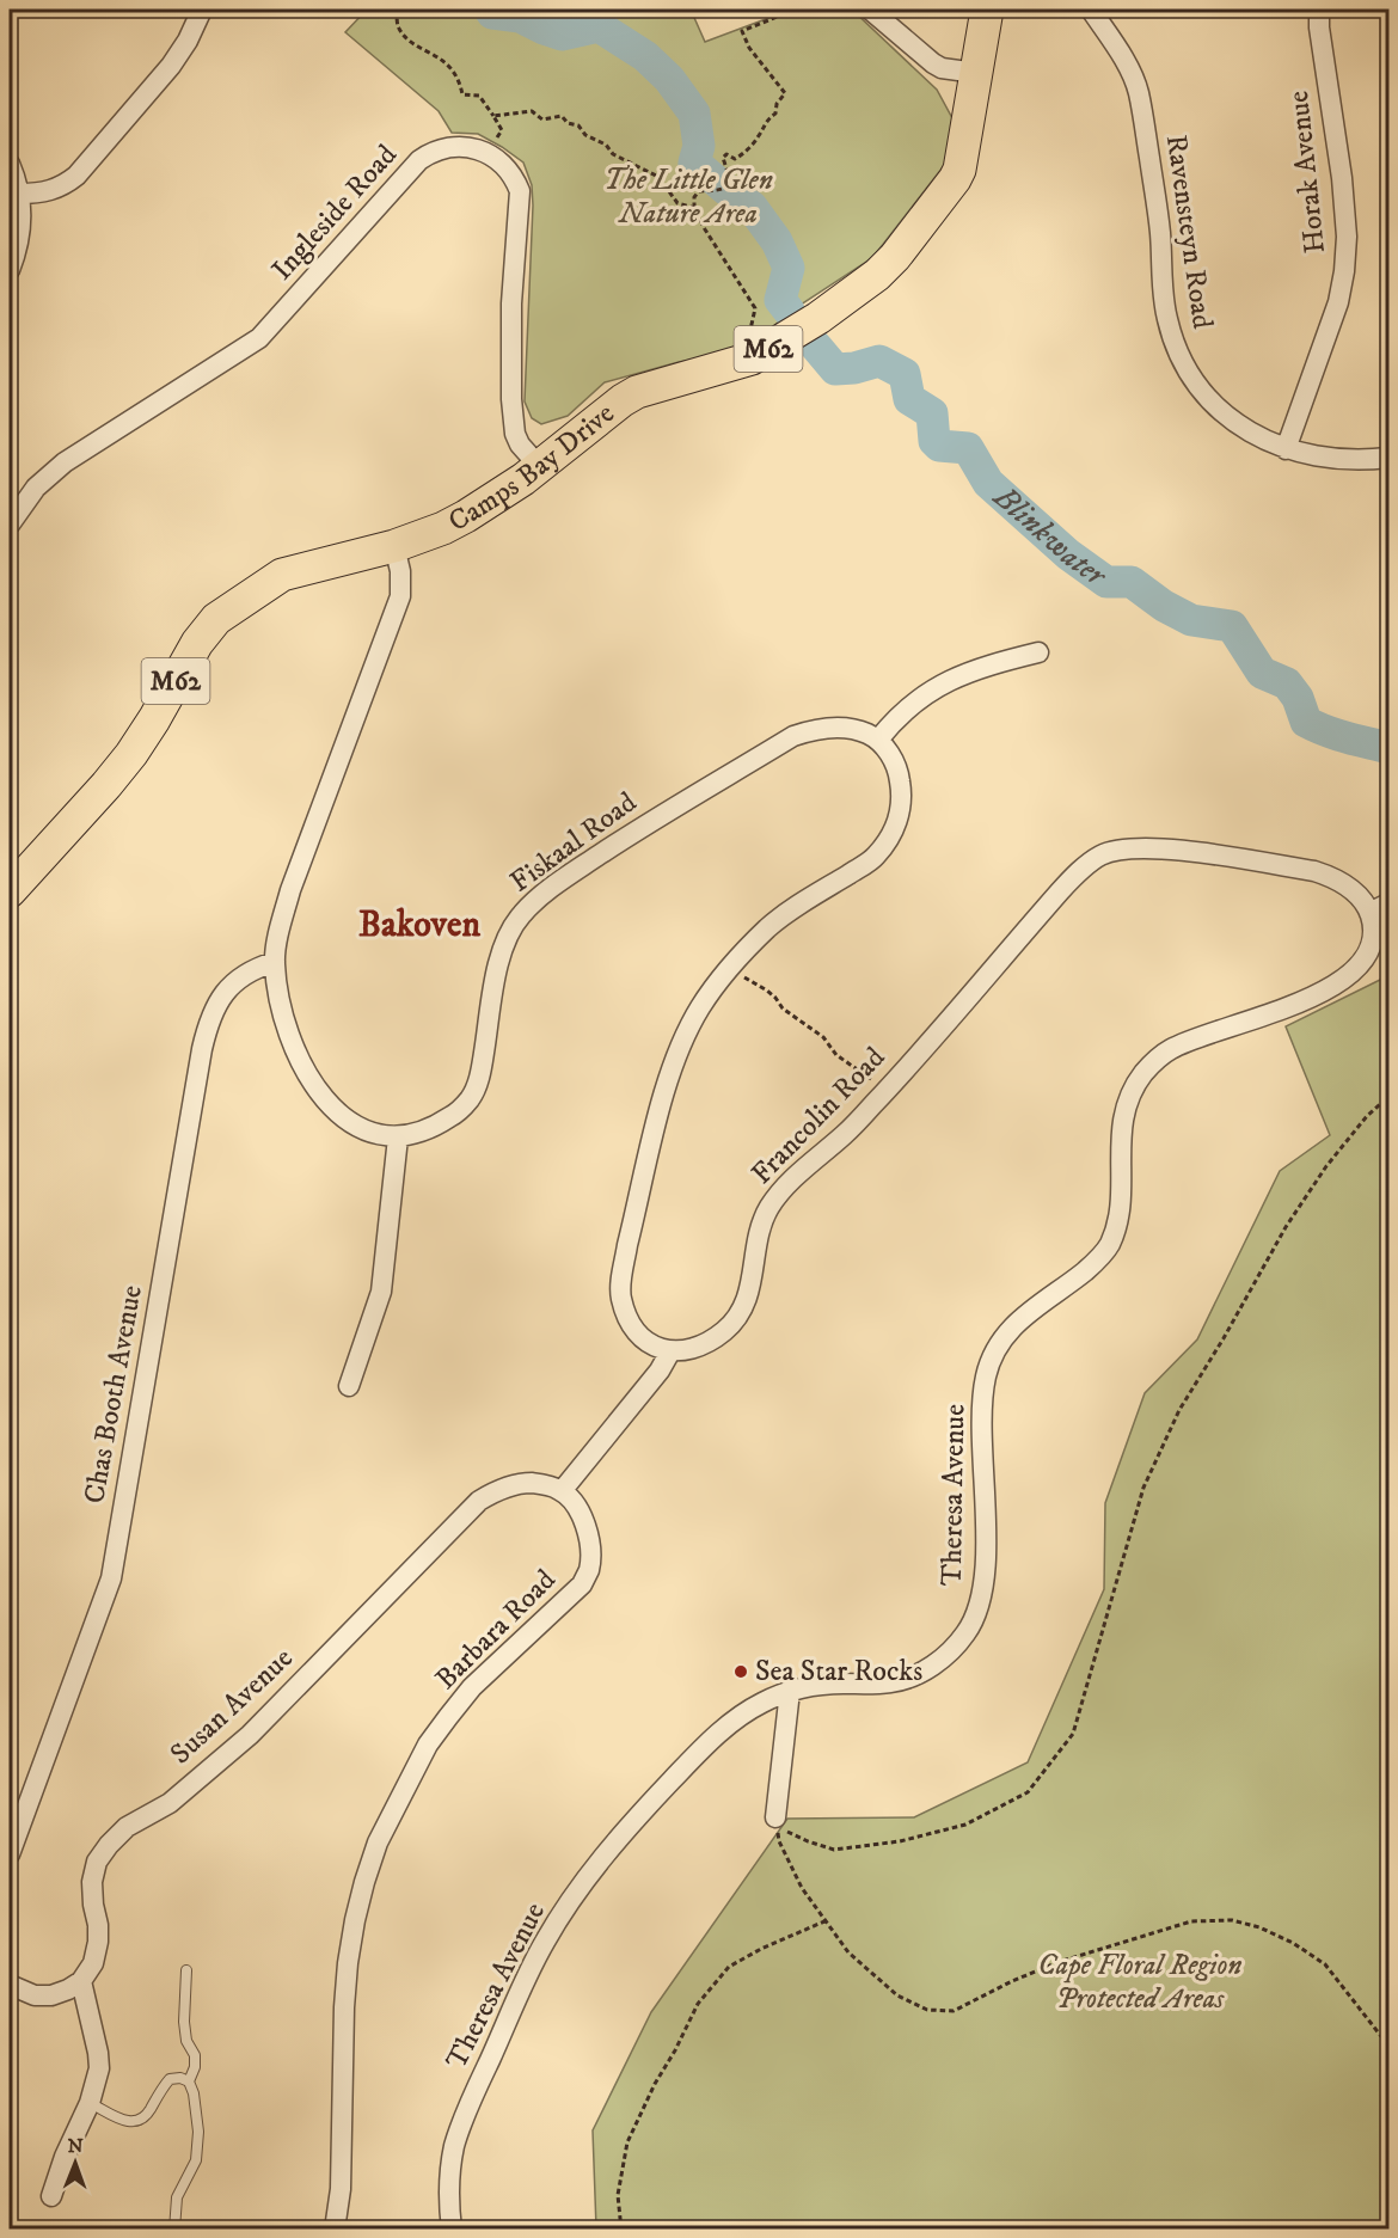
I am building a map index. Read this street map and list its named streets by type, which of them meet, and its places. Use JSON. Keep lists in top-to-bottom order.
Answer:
{
  "streets": {
    "main road": ["M62", "Camps Bay Drive"],
    "street": [
      "Horak Avenue",
      "Ingleside Road",
      "Ravensteyn Road",
      "Fiskaal Road",
      "Francolin Road",
      "Chas Booth Avenue",
      "Theresa Avenue",
      "Barbara Road",
      "Susan Avenue"
    ]
  },
  "crossings": [
    ["Horak Avenue", "Ravensteyn Road"],
    ["Francolin Road", "Theresa Avenue"],
    ["Barbara Road", "Susan Avenue"]
  ],
  "districts": ["Bakoven"],
  "water": ["Blinkwater"],
  "parks": ["The Little Glen Nature Area", "Cape Floral Region Protected Areas"],
  "places": ["Sea Star Rocks"],
  "north": "top"
}
